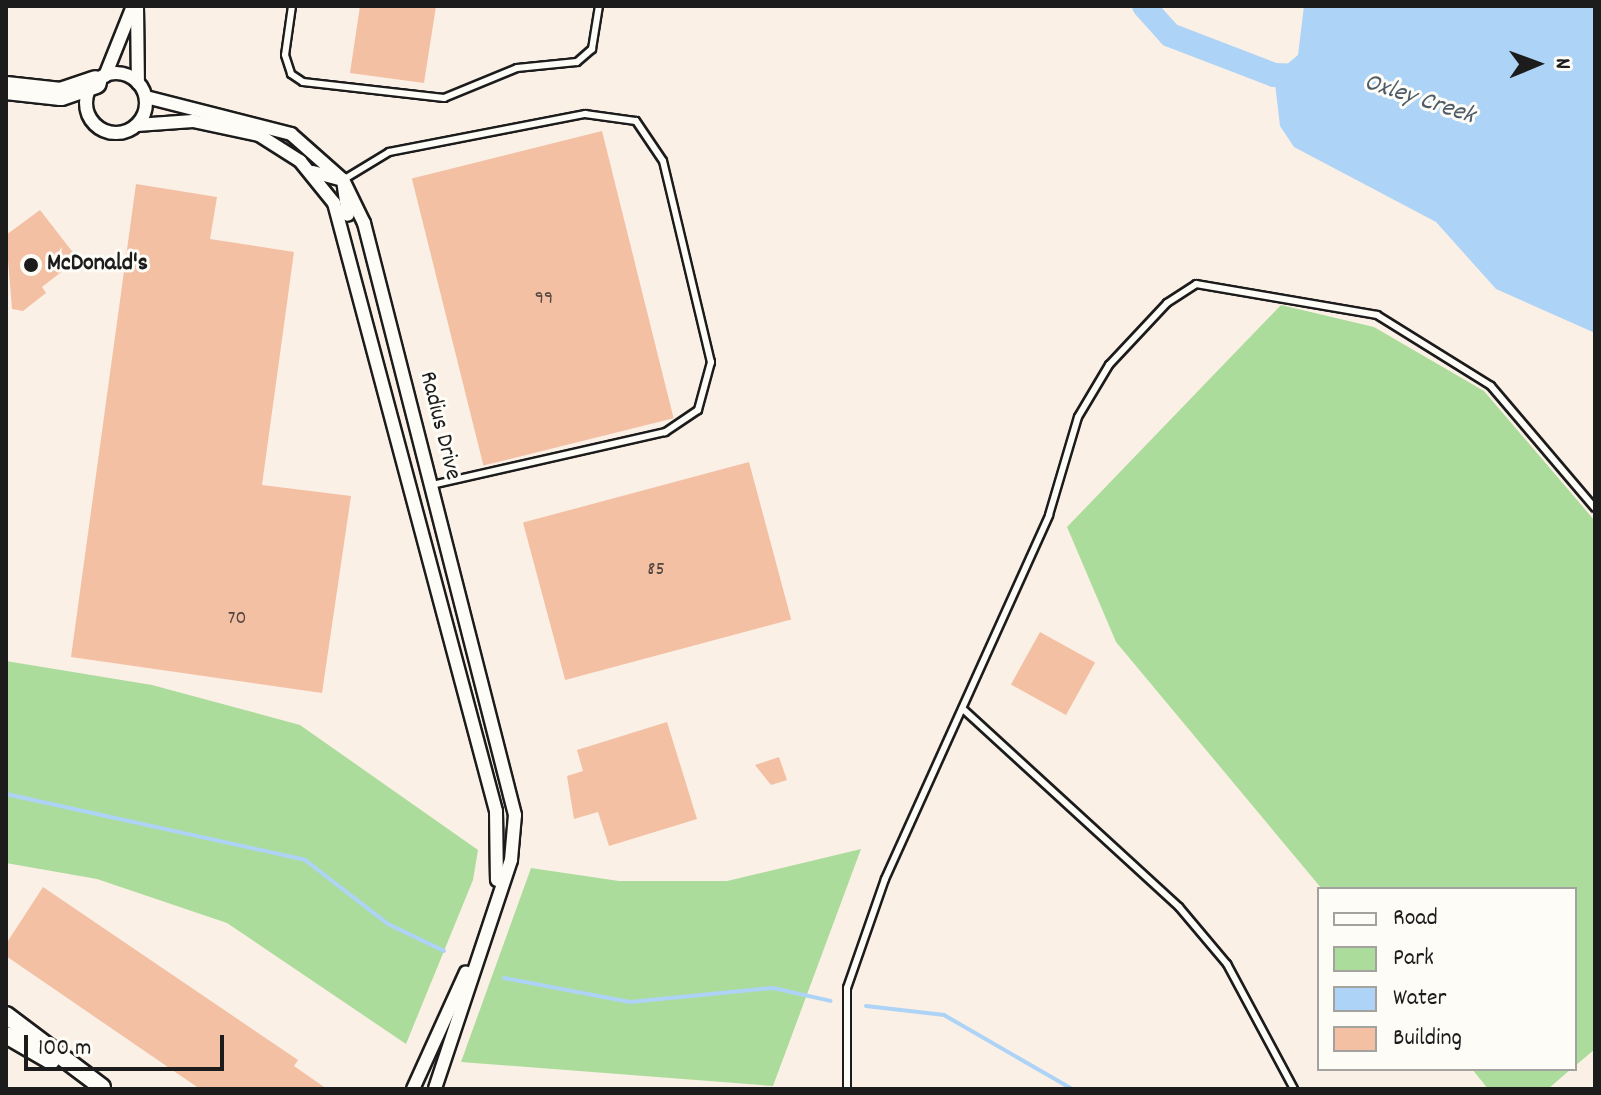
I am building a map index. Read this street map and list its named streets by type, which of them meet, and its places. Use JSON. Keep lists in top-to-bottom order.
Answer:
{
  "streets": {
    "street": ["Radius Drive"]
  },
  "water": ["Oxley Creek"],
  "places": ["McDonald's"],
  "house_numbers": ["99", "85", "70"],
  "legend": [
    "Road",
    "Park",
    "Water",
    "Building"
  ],
  "scale_bar": "100 m",
  "north": "right"
}
